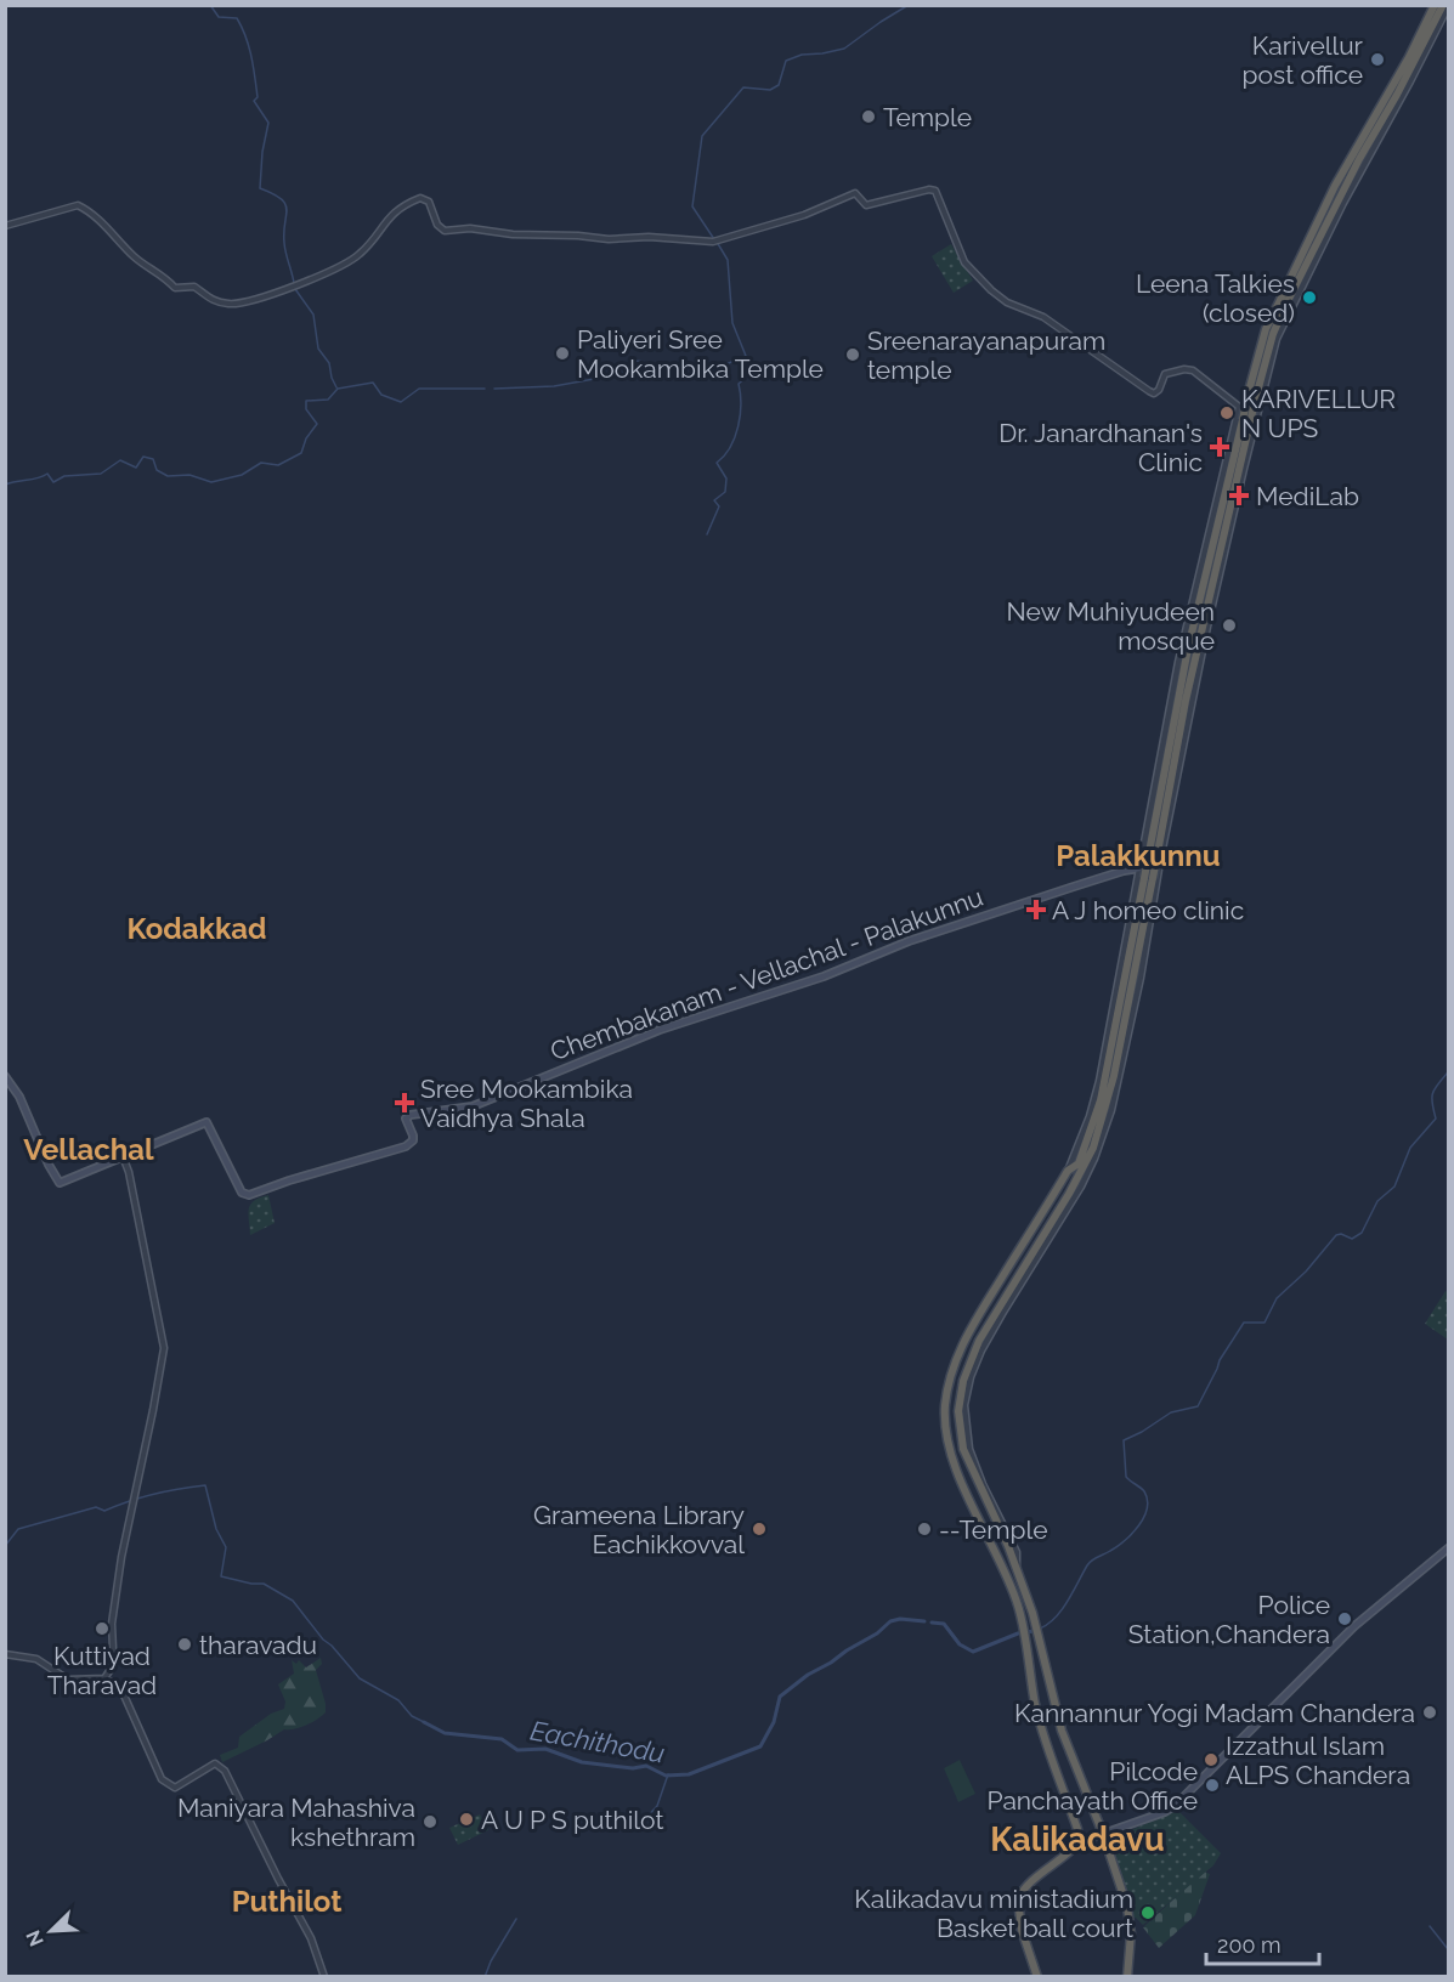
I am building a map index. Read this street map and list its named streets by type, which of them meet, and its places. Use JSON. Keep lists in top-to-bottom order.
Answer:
{
  "streets": {
    "main road": ["Chembakanam - Vellachal - Palakunnu"]
  },
  "districts": [
    "Palakkunnu",
    "Kodakkad",
    "Vellachal",
    "Kalikadavu",
    "Puthilot"
  ],
  "water": ["Eachithodu"],
  "places": {
    "other": [
      "Karivellur post office",
      "Temple",
      "Leena Talkies (closed)",
      "Paliyeri Sree Mookambika Temple",
      "Sreenarayanapuram temple",
      "KARIVELLUR N UPS",
      "New Muhiyudeen mosque",
      "Grameena Library Eachikkovval",
      "--Temple",
      "Police Station,Chandera",
      "Kuttiyad Tharavad",
      "tharavadu",
      "Kannannur Yogi Madam Chandera",
      "Izzathul Islam ALPS Chandera",
      "Pilcode Panchayath Office",
      "A U P S puthilot",
      "Maniyara Mahashiva kshethram",
      "Kalikadavu ministadium Basket ball court"
    ],
    "health": [
      "Dr. Janardhanan's Clinic",
      "MediLab",
      "A J homeo clinic",
      "Sree Mookambika Vaidhya Shala"
    ]
  },
  "scale_bar": "200 m",
  "north": "bottom left"
}
